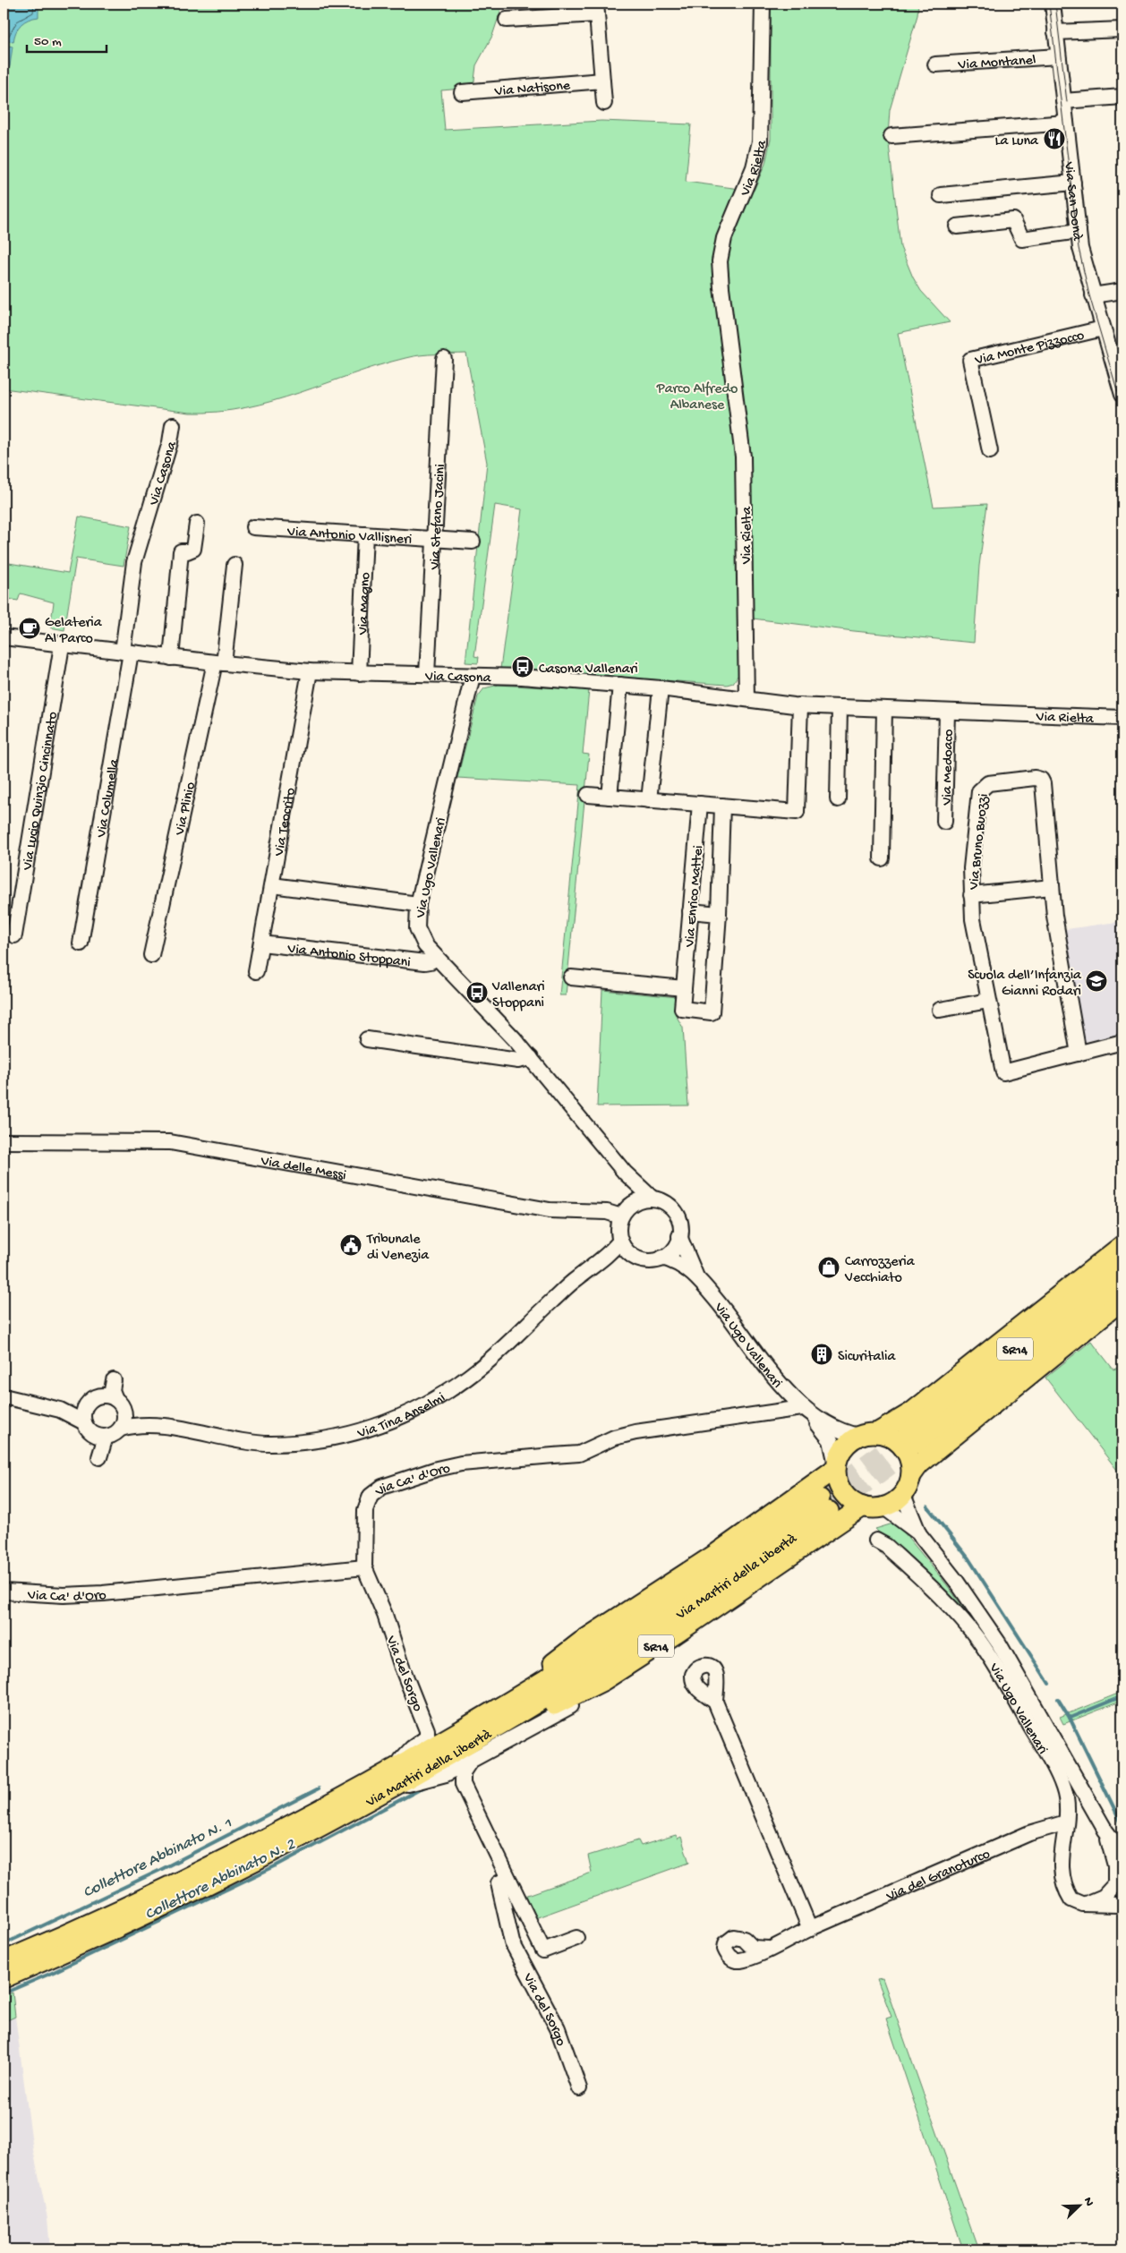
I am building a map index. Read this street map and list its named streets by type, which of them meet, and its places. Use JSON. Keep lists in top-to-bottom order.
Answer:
{
  "streets": {
    "main road": ["SR14", "Via Martiri della Libertà"],
    "street": [
      "Via Montanel",
      "Via Natisone",
      "Via Rielta",
      "Via San Donà",
      "Via Monte Pizzocco",
      "Via Casona",
      "Via Stefano Jacini",
      "Via Antonio Vallisneri",
      "Via Magno",
      "Via Medoaco",
      "Via Lucio Quinzio Cincinnato",
      "Via Columella",
      "Via Plinio",
      "Via Teocrito",
      "Via Bruno Buozzi",
      "Via Ugo Vallenari",
      "Via Enrico Mattei",
      "Via Antonio Stoppani",
      "Via delle Messi",
      "Via Tina Anselmi",
      "Via Ca' d'Oro",
      "Via del Sorgo",
      "Via del Granoturco"
    ]
  },
  "crossings": [
    ["Via Montanel", "Via San Donà"],
    ["Via Rielta", "Via Casona"],
    ["Via Rielta", "Via Medoaco"],
    ["Via San Donà", "Via Monte Pizzocco"],
    ["Via Casona", "Via Stefano Jacini"],
    ["Via Casona", "Via Magno"],
    ["Via Casona", "Via Lucio Quinzio Cincinnato"],
    ["Via Casona", "Via Columella"],
    ["Via Casona", "Via Plinio"],
    ["Via Casona", "Via Teocrito"],
    ["Via Casona", "Via Ugo Vallenari"],
    ["Via Stefano Jacini", "Via Antonio Vallisneri"],
    ["Via Antonio Vallisneri", "Via Magno"],
    ["Via Teocrito", "Via Antonio Stoppani"],
    ["Via Ugo Vallenari", "Via Antonio Stoppani"],
    ["Via Ugo Vallenari", "Via delle Messi"],
    ["Via Ugo Vallenari", "SR14"],
    ["Via Ugo Vallenari", "Via Tina Anselmi"],
    ["Via Ugo Vallenari", "Via Ca' d'Oro"],
    ["Via Ugo Vallenari", "Via del Granoturco"],
    ["Via delle Messi", "Via Tina Anselmi"],
    ["SR14", "Via Martiri della Libertà"],
    ["SR14", "Via del Sorgo"],
    ["Via Ca' d'Oro", "Via del Sorgo"],
    ["Via Martiri della Libertà", "Via del Sorgo"]
  ],
  "water": ["Collettore Abbinato N. 1", "Collettore Abbinato N. 2"],
  "parks": ["Parco Alfredo Albanese"],
  "places": {
    "restaurant": ["La Luna"],
    "cafe": ["Gelateria Al Parco"],
    "bus stop": ["Casona Vallenari", "Vallenari Stoppani"],
    "school or university": ["Scuola dell’Infanzia Gianni Rodari"],
    "public building": ["Tribunale di Venezia"],
    "shop": ["Carrozzeria Vecchiato"],
    "building": ["Sicuritalia"]
  },
  "scale_bar": "50 m",
  "north": "top right"
}
